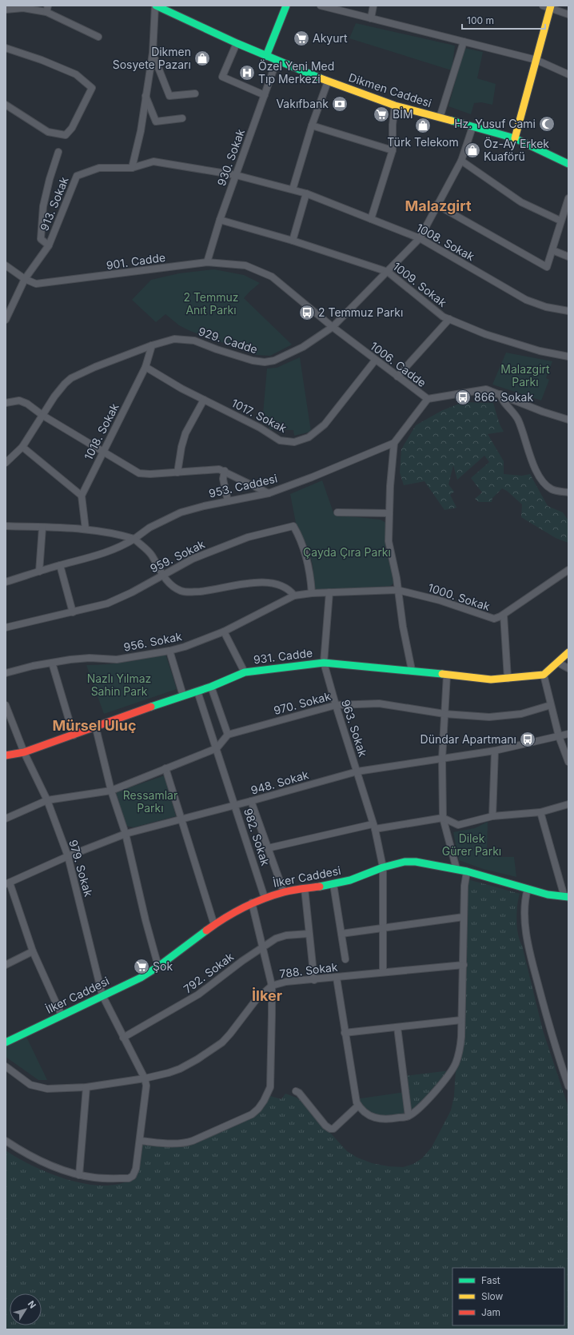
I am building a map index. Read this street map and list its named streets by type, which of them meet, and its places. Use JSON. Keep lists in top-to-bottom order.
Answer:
{
  "streets": {
    "main road": ["Dikmen Caddesi", "931. Cadde", "İlker Caddesi"],
    "street": [
      "930. Sokak",
      "913. Sokak",
      "1008. Sokak",
      "901. Cadde",
      "1009. Sokak",
      "929. Cadde",
      "1006. Cadde",
      "1017. Sokak",
      "1018. Sokak",
      "953. Caddesi",
      "959. Sokak",
      "1000. Sokak",
      "956. Sokak",
      "970. Sokak",
      "963. Sokak",
      "948. Sokak",
      "982. Sokak",
      "979. Sokak",
      "788. Sokak",
      "792. Sokak"
    ]
  },
  "crossings": [
    ["Dikmen Caddesi", "930. Sokak"],
    ["Dikmen Caddesi", "929. Cadde"],
    ["930. Sokak", "913. Sokak"],
    ["930. Sokak", "1008. Sokak"],
    ["930. Sokak", "901. Cadde"],
    ["930. Sokak", "1009. Sokak"],
    ["913. Sokak", "1008. Sokak"],
    ["913. Sokak", "901. Cadde"],
    ["1008. Sokak", "929. Cadde"],
    ["901. Cadde", "1006. Cadde"],
    ["1009. Sokak", "929. Cadde"],
    ["929. Cadde", "1006. Cadde"],
    ["929. Cadde", "1018. Sokak"],
    ["1006. Cadde", "1017. Sokak"],
    ["1006. Cadde", "953. Caddesi"],
    ["1017. Sokak", "1018. Sokak"],
    ["959. Sokak", "1000. Sokak"],
    ["959. Sokak", "956. Sokak"],
    ["1000. Sokak", "956. Sokak"],
    ["1000. Sokak", "963. Sokak"],
    ["931. Cadde", "963. Sokak"],
    ["931. Cadde", "982. Sokak"],
    ["931. Cadde", "979. Sokak"],
    ["970. Sokak", "963. Sokak"],
    ["963. Sokak", "948. Sokak"],
    ["963. Sokak", "İlker Caddesi"],
    ["963. Sokak", "788. Sokak"],
    ["948. Sokak", "982. Sokak"],
    ["948. Sokak", "979. Sokak"],
    ["982. Sokak", "İlker Caddesi"],
    ["979. Sokak", "İlker Caddesi"],
    ["979. Sokak", "788. Sokak"],
    ["979. Sokak", "792. Sokak"]
  ],
  "districts": ["Malazgirt", "Mürsel Uluç", "İlker"],
  "parks": [
    "2 Temmuz Anıt Parkı",
    "Malazgirt Parkı",
    "Çayda Çıra Parkı",
    "Nazlı Yılmaz Sahin Park",
    "Ressamlar Parkı",
    "Dilek Gürer Parkı"
  ],
  "places": {
    "supermarket": ["Akyurt", "BİM", "Şok"],
    "shop": ["Dikmen Sosyete Pazarı", "Türk Telekom", "Öz-Ay Erkek Kuaförü"],
    "hospital": ["Özel Yeni Med Tıp Merkezi"],
    "bank": ["Vakıfbank"],
    "mosque": ["Hz. Yusuf Cami"],
    "bus stop": ["2 Temmuz Parkı", "866. Sokak", "Dündar Apartmanı"]
  },
  "legend": ["Fast", "Slow", "Jam"],
  "scale_bar": "100 m",
  "north": "top right"
}
